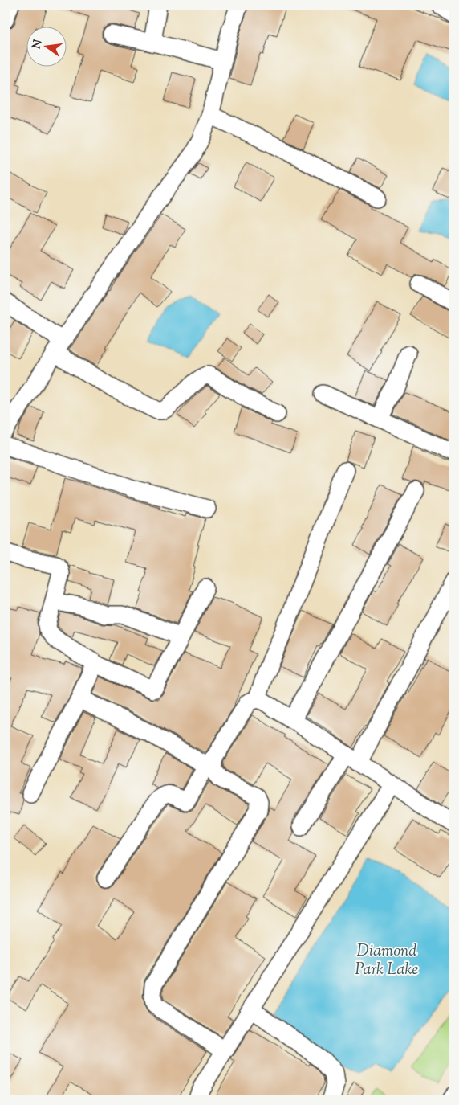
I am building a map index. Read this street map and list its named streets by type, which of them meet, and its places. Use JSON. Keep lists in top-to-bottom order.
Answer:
{
  "water": ["Diamond Park Lake"],
  "north": "left"
}
